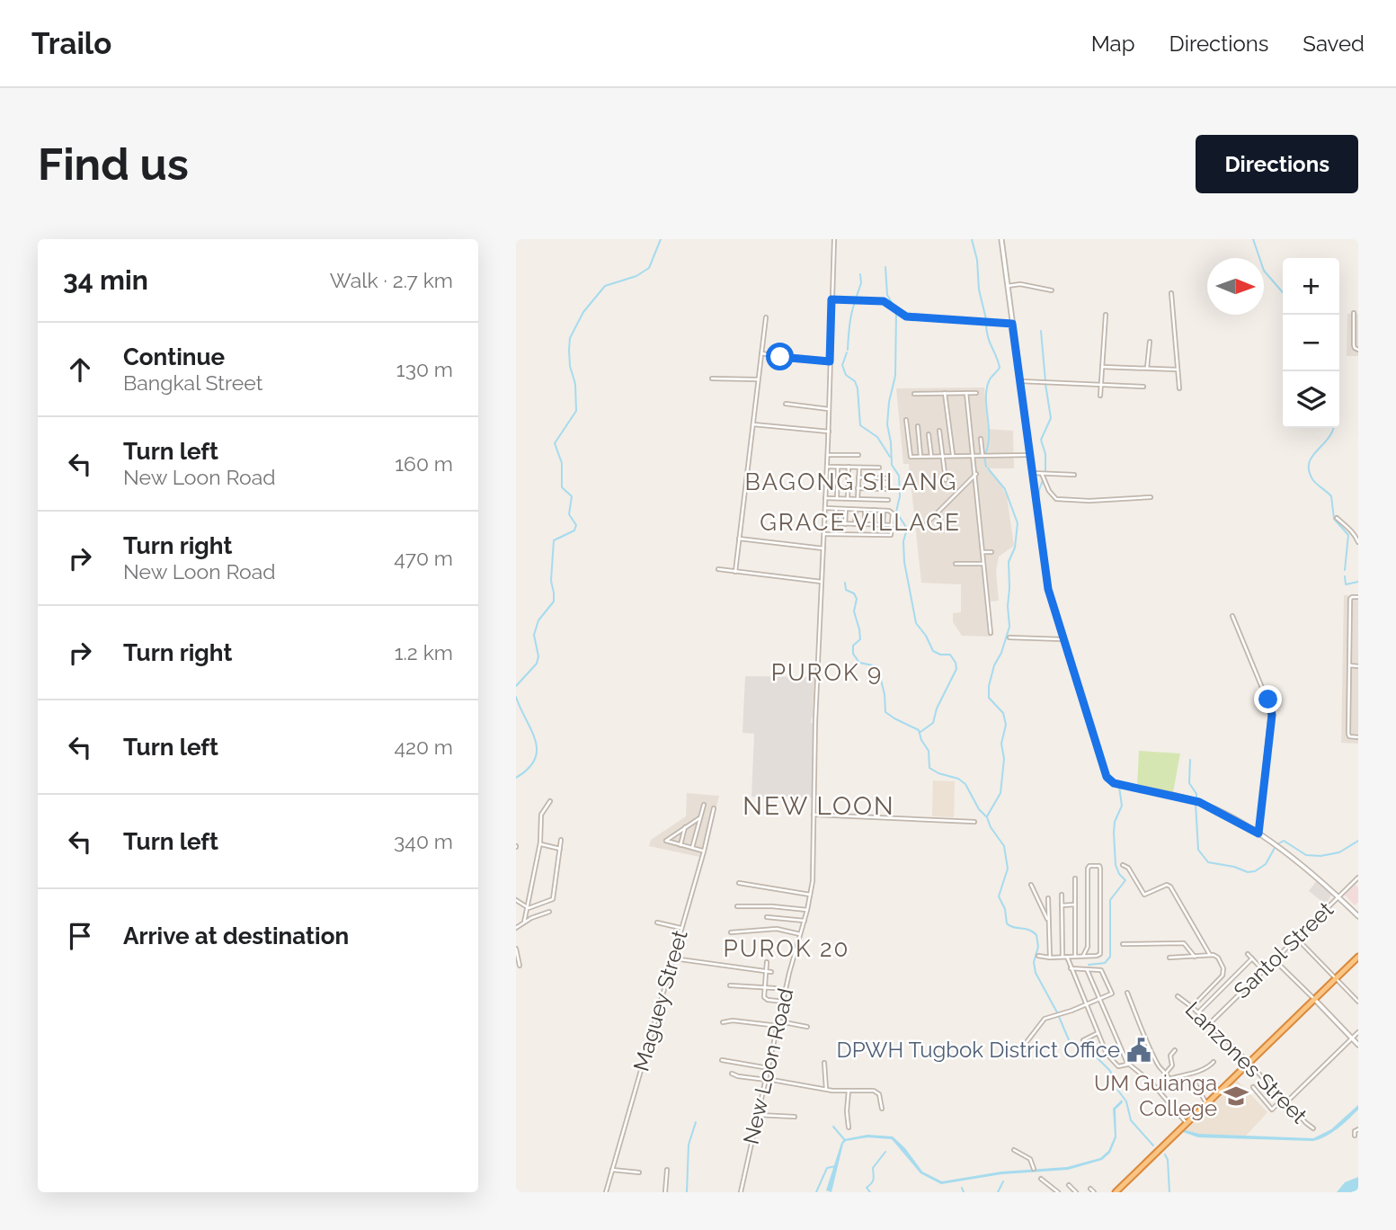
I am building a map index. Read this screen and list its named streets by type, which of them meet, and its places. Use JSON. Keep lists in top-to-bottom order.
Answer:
{
  "streets": {
    "street": [
      "Santol Street",
      "Maguey Street",
      "Lanzones Street",
      "New Loon Road"
    ]
  },
  "crossings": [
    ["Santol Street", "Lanzones Street"]
  ],
  "districts": [
    "BAGONG SILANG",
    "GRACE VILLAGE",
    "PUROK 9",
    "NEW LOON",
    "PUROK 20"
  ],
  "places": {
    "public building": ["DPWH Tugbok District Office"],
    "school or university": ["UM Guianga College"]
  },
  "north": "right",
  "page": {
    "header": "Trailo",
    "nav": ["Map", "Directions", "Saved"],
    "buttons": "Directions",
    "title": "Find us",
    "heading": ["34 min", "Walk · 2.7 km"],
    "map_buttons": ["+", "−"],
    "list": [
      ["Continue", "Bangkal Street", "130 m"],
      ["Turn left", "New Loon Road", "160 m"],
      ["Turn right", "New Loon Road", "470 m"],
      ["Turn right", "1.2 km"],
      ["Turn left", "420 m"],
      ["Turn left", "340 m"],
      "Arrive at destination"
    ]
  }
}
